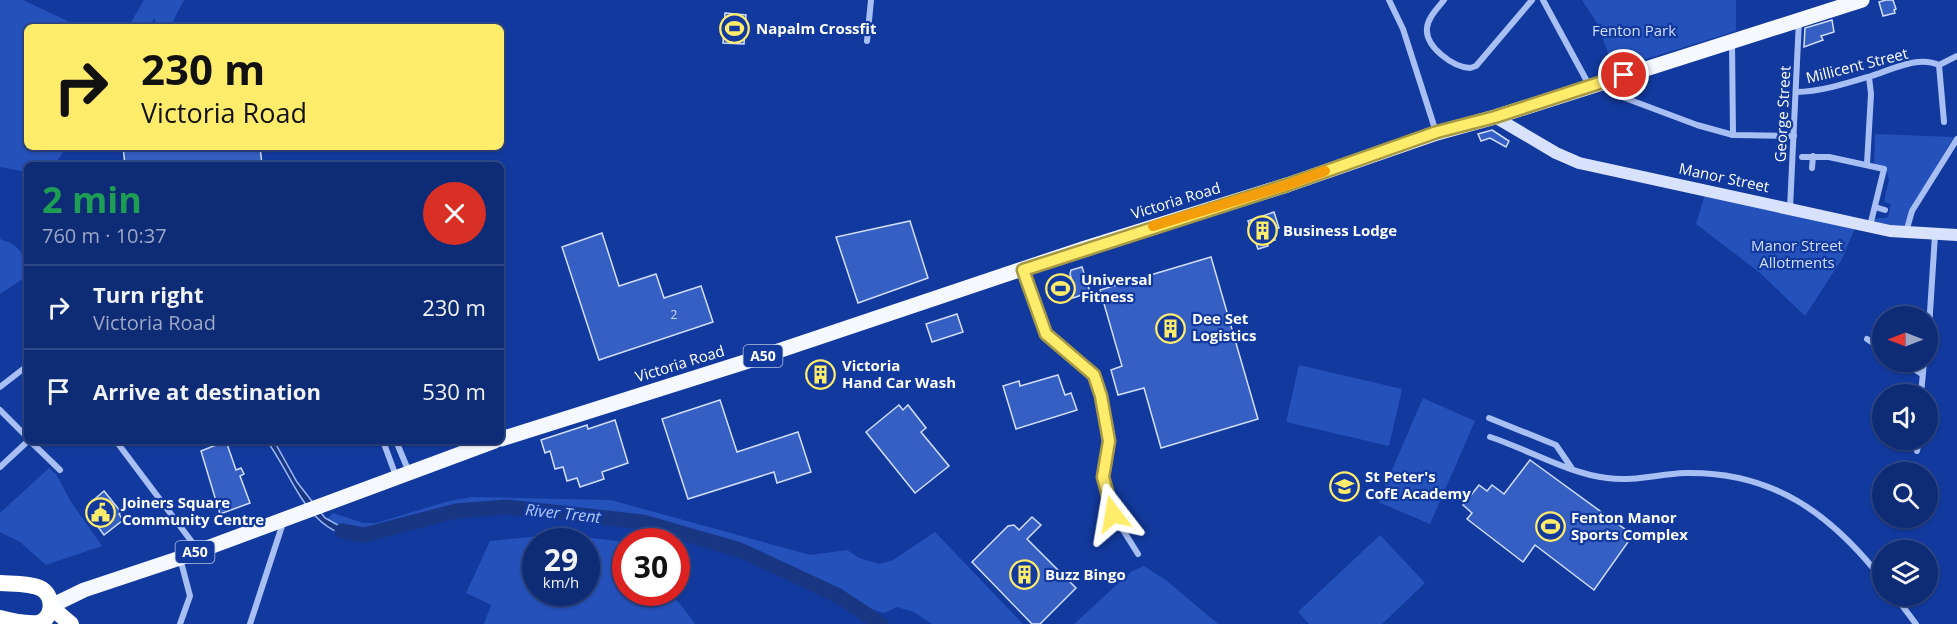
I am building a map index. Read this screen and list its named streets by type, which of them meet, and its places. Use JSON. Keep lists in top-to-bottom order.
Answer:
{
  "streets": {
    "main road": ["Victoria Road", "A50"],
    "street": ["Millicent Street", "George Street", "Manor Street"]
  },
  "crossings": [
    ["Millicent Street", "George Street"],
    ["George Street", "Manor Street"],
    ["George Street", "Victoria Road"],
    ["Manor Street", "Victoria Road"]
  ],
  "water": ["River Trent"],
  "parks": ["Fenton Park", "Manor Street Allotments"],
  "places": {
    "sports": ["Napalm Crossfit", "Universal Fitness", "Fenton Manor Sports Complex"],
    "building": [
      "Business Lodge",
      "Dee Set Logistics",
      "Victoria Hand Car Wash",
      "Buzz Bingo"
    ],
    "school or university": ["St Peter's CofE Academy"],
    "public building": ["Joiners Square Community Centre"]
  },
  "house_numbers": ["2"],
  "north": "left",
  "page": {
    "turn": ["230 m", "Victoria Road"],
    "heading": ["2 min", "760 m · 10:37"],
    "list": [
      {
        "name": "Turn right",
        "note": "Victoria Road",
        "value": "230 m"
      },
      {
        "name": "Arrive at destination",
        "value": "530 m"
      }
    ],
    "speed": "29 km/h",
    "limit": "30"
  }
}
